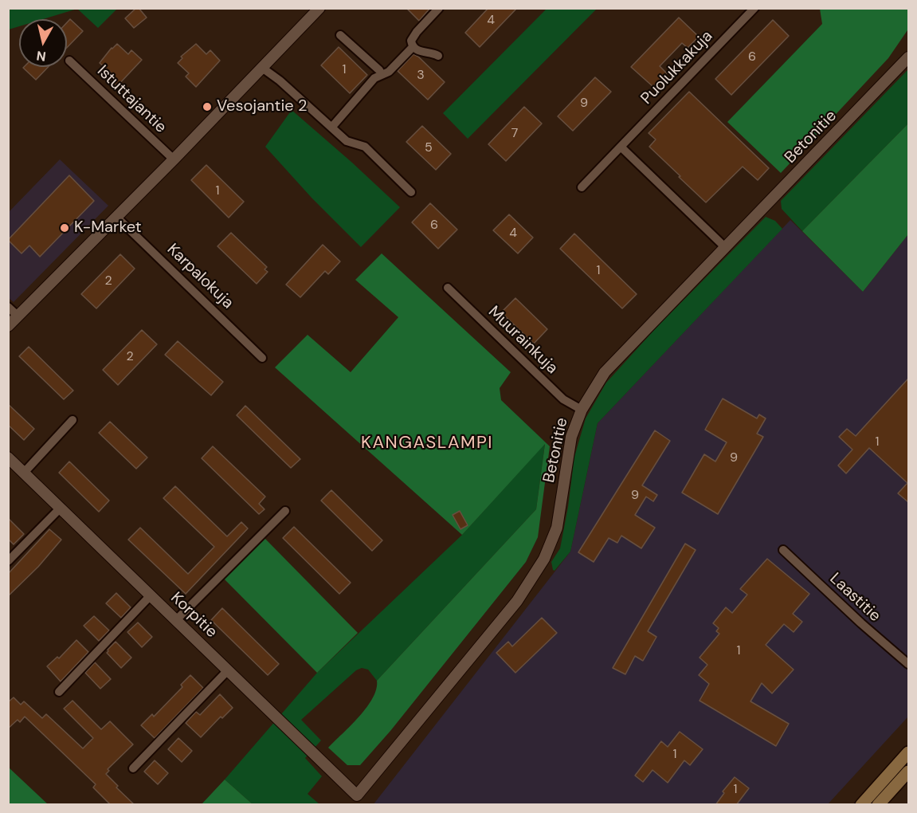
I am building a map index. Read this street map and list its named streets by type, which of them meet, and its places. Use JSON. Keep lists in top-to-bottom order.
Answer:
{
  "streets": {
    "street": [
      "Puolukkakuja",
      "Istuttajantie",
      "Betonitie",
      "Karpalokuja",
      "Muurainkuja",
      "Laastitie",
      "Korpitie"
    ]
  },
  "crossings": [
    ["Betonitie", "Muurainkuja"],
    ["Betonitie", "Korpitie"]
  ],
  "districts": ["KANGASLAMPI"],
  "places": ["Vesojantie 2", "K-Market"],
  "house_numbers": [
    "4",
    "6",
    "1",
    "3",
    "9",
    "7",
    "5",
    "1",
    "6",
    "4",
    "1",
    "2",
    "2",
    "1",
    "9",
    "9",
    "1",
    "1",
    "1"
  ],
  "north": "bottom"
}
